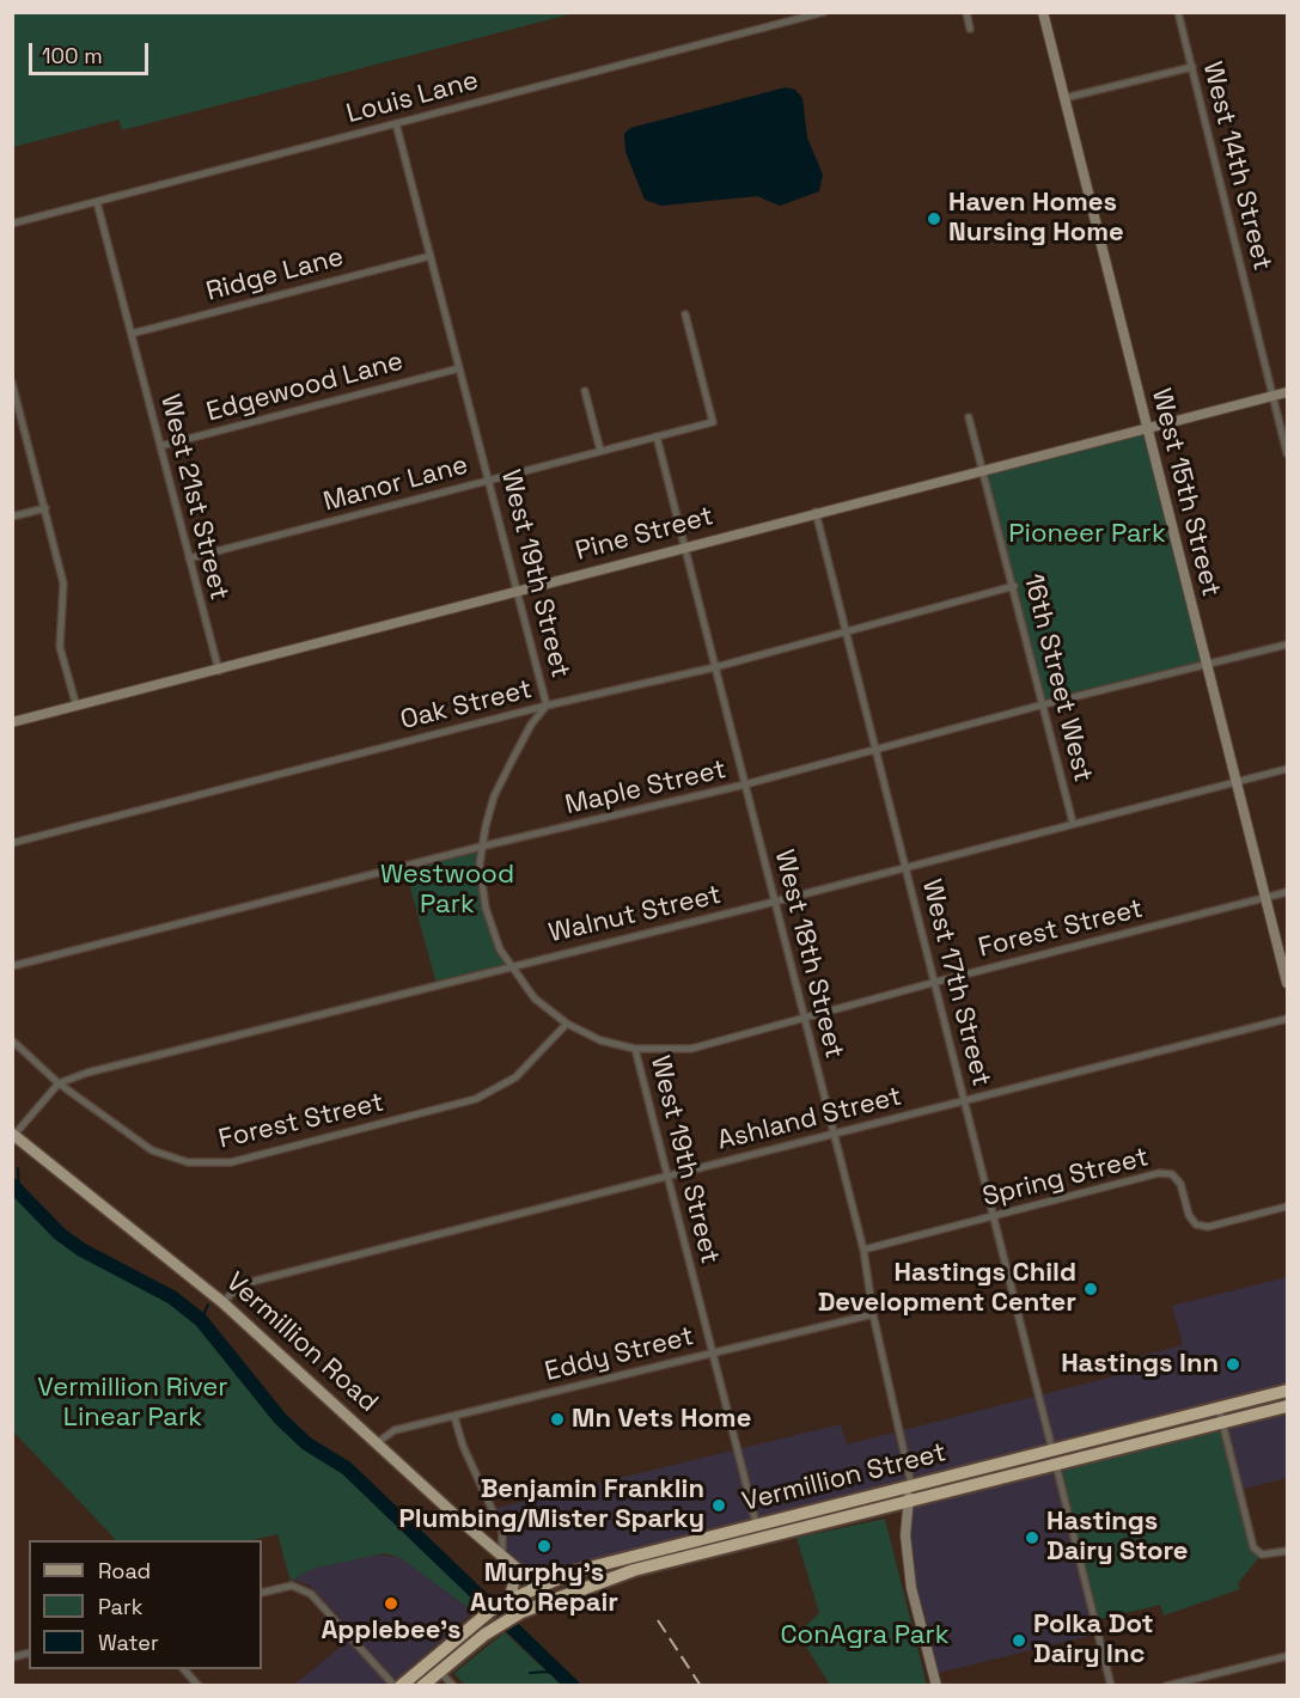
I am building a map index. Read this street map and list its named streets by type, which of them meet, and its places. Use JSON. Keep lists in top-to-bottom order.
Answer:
{
  "streets": {
    "highway": ["Vermillion Street"],
    "main road": ["Vermillion Road"],
    "street": [
      "Louis Lane",
      "West 14th Street",
      "Ridge Lane",
      "Edgewood Lane",
      "Manor Lane",
      "West 15th Street",
      "West 21st Street",
      "Pine Street",
      "West 19th Street",
      "16th Street West",
      "Oak Street",
      "Maple Street",
      "Walnut Street",
      "Forest Street",
      "West 18th Street",
      "West 17th Street",
      "Ashland Street",
      "Spring Street",
      "Eddy Street"
    ]
  },
  "crossings": [
    ["Louis Lane", "West 21st Street"],
    ["Louis Lane", "West 19th Street"],
    ["West 14th Street", "Pine Street"],
    ["Ridge Lane", "West 21st Street"],
    ["Ridge Lane", "West 19th Street"],
    ["Edgewood Lane", "West 21st Street"],
    ["Edgewood Lane", "West 19th Street"],
    ["Manor Lane", "West 21st Street"],
    ["Manor Lane", "West 19th Street"],
    ["Manor Lane", "West 18th Street"],
    ["West 15th Street", "Pine Street"],
    ["West 15th Street", "Maple Street"],
    ["West 15th Street", "Walnut Street"],
    ["West 15th Street", "Forest Street"],
    ["West 21st Street", "Pine Street"],
    ["Pine Street", "West 19th Street"],
    ["Pine Street", "16th Street West"],
    ["Pine Street", "West 18th Street"],
    ["Pine Street", "West 17th Street"],
    ["West 19th Street", "Oak Street"],
    ["West 19th Street", "Maple Street"],
    ["West 19th Street", "Walnut Street"],
    ["West 19th Street", "Forest Street"],
    ["West 19th Street", "Ashland Street"],
    ["West 19th Street", "Eddy Street"],
    ["West 19th Street", "Vermillion Street"],
    ["16th Street West", "Oak Street"],
    ["16th Street West", "Maple Street"],
    ["16th Street West", "Walnut Street"],
    ["Oak Street", "West 18th Street"],
    ["Oak Street", "West 17th Street"],
    ["Maple Street", "West 18th Street"],
    ["Maple Street", "West 17th Street"],
    ["Walnut Street", "Forest Street"],
    ["Walnut Street", "West 18th Street"],
    ["Walnut Street", "West 17th Street"],
    ["Walnut Street", "Vermillion Road"],
    ["Forest Street", "West 18th Street"],
    ["Forest Street", "West 17th Street"],
    ["West 18th Street", "Ashland Street"],
    ["West 18th Street", "Spring Street"],
    ["West 18th Street", "Eddy Street"],
    ["West 18th Street", "Vermillion Street"],
    ["West 17th Street", "Ashland Street"],
    ["West 17th Street", "Spring Street"],
    ["West 17th Street", "Vermillion Street"],
    ["Ashland Street", "Vermillion Road"],
    ["Vermillion Road", "Eddy Street"],
    ["Vermillion Road", "Vermillion Street"]
  ],
  "parks": [
    "Pioneer Park",
    "Westwood Park",
    "Vermillion River Linear Park",
    "ConAgra Park"
  ],
  "places": [
    "Haven Homes Nursing Home",
    "Hastings Child Development Center",
    "Hastings Inn",
    "Mn Vets Home",
    "Benjamin Franklin Plumbing/Mister Sparky",
    "Hastings Dairy Store",
    "Murphy's Auto Repair",
    "Applebee's",
    "Polka Dot Dairy Inc"
  ],
  "legend": ["Road", "Park", "Water"],
  "scale_bar": "100 m"
}
